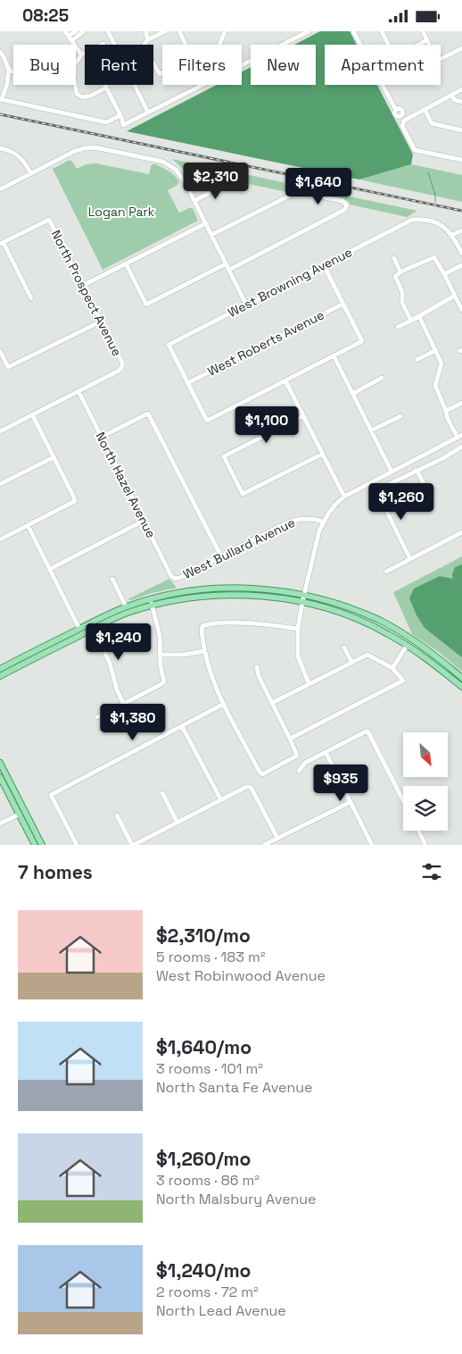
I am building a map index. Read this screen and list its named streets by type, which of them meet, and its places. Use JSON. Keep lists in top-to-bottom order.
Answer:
{
  "streets": {
    "street": [
      "West Browning Avenue",
      "North Prospect Avenue",
      "West Roberts Avenue",
      "North Hazel Avenue",
      "West Bullard Avenue"
    ]
  },
  "crossings": [
    ["West Browning Avenue", "West Roberts Avenue"],
    ["North Prospect Avenue", "North Hazel Avenue"],
    ["North Hazel Avenue", "West Bullard Avenue"]
  ],
  "parks": ["Logan Park"],
  "north": "bottom right",
  "page": {
    "status": "08:25",
    "chip": [
      "Buy",
      "Rent",
      "Filters",
      "New",
      "Apartment"
    ],
    "price": [
      "$2,310",
      "$1,640",
      "$1,100",
      "$1,260",
      "$1,240",
      "$1,380",
      "$935"
    ],
    "heading": "7 homes",
    "list": [
      {
        "name": "$2,310/mo",
        "note": "5 rooms · 183 m² · West Robinwood Avenue"
      },
      {
        "name": "$1,640/mo",
        "note": "3 rooms · 101 m² · North Santa Fe Avenue"
      },
      {
        "name": "$1,260/mo",
        "note": "3 rooms · 86 m² · North Malsbury Avenue"
      },
      {
        "name": "$1,240/mo",
        "note": "2 rooms · 72 m² · North Lead Avenue"
      }
    ]
  }
}
